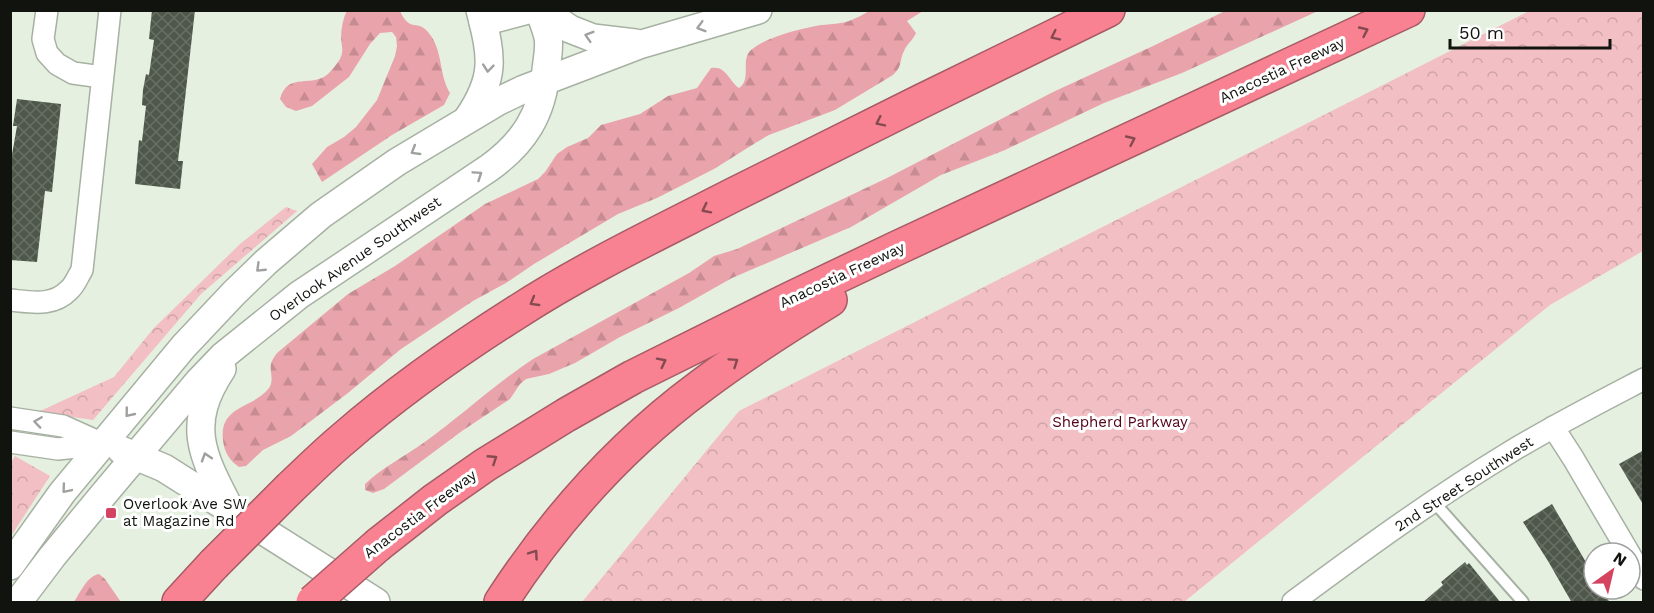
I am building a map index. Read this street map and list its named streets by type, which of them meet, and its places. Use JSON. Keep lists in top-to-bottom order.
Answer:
{
  "streets": {
    "highway": ["Anacostia Freeway"],
    "street": ["Overlook Avenue Southwest", "2nd Street Southwest"]
  },
  "parks": ["Shepherd Parkway"],
  "places": {
    "transit": ["Overlook Ave SW at Magazine Rd"]
  },
  "scale_bar": "50 m",
  "north": "top right"
}
